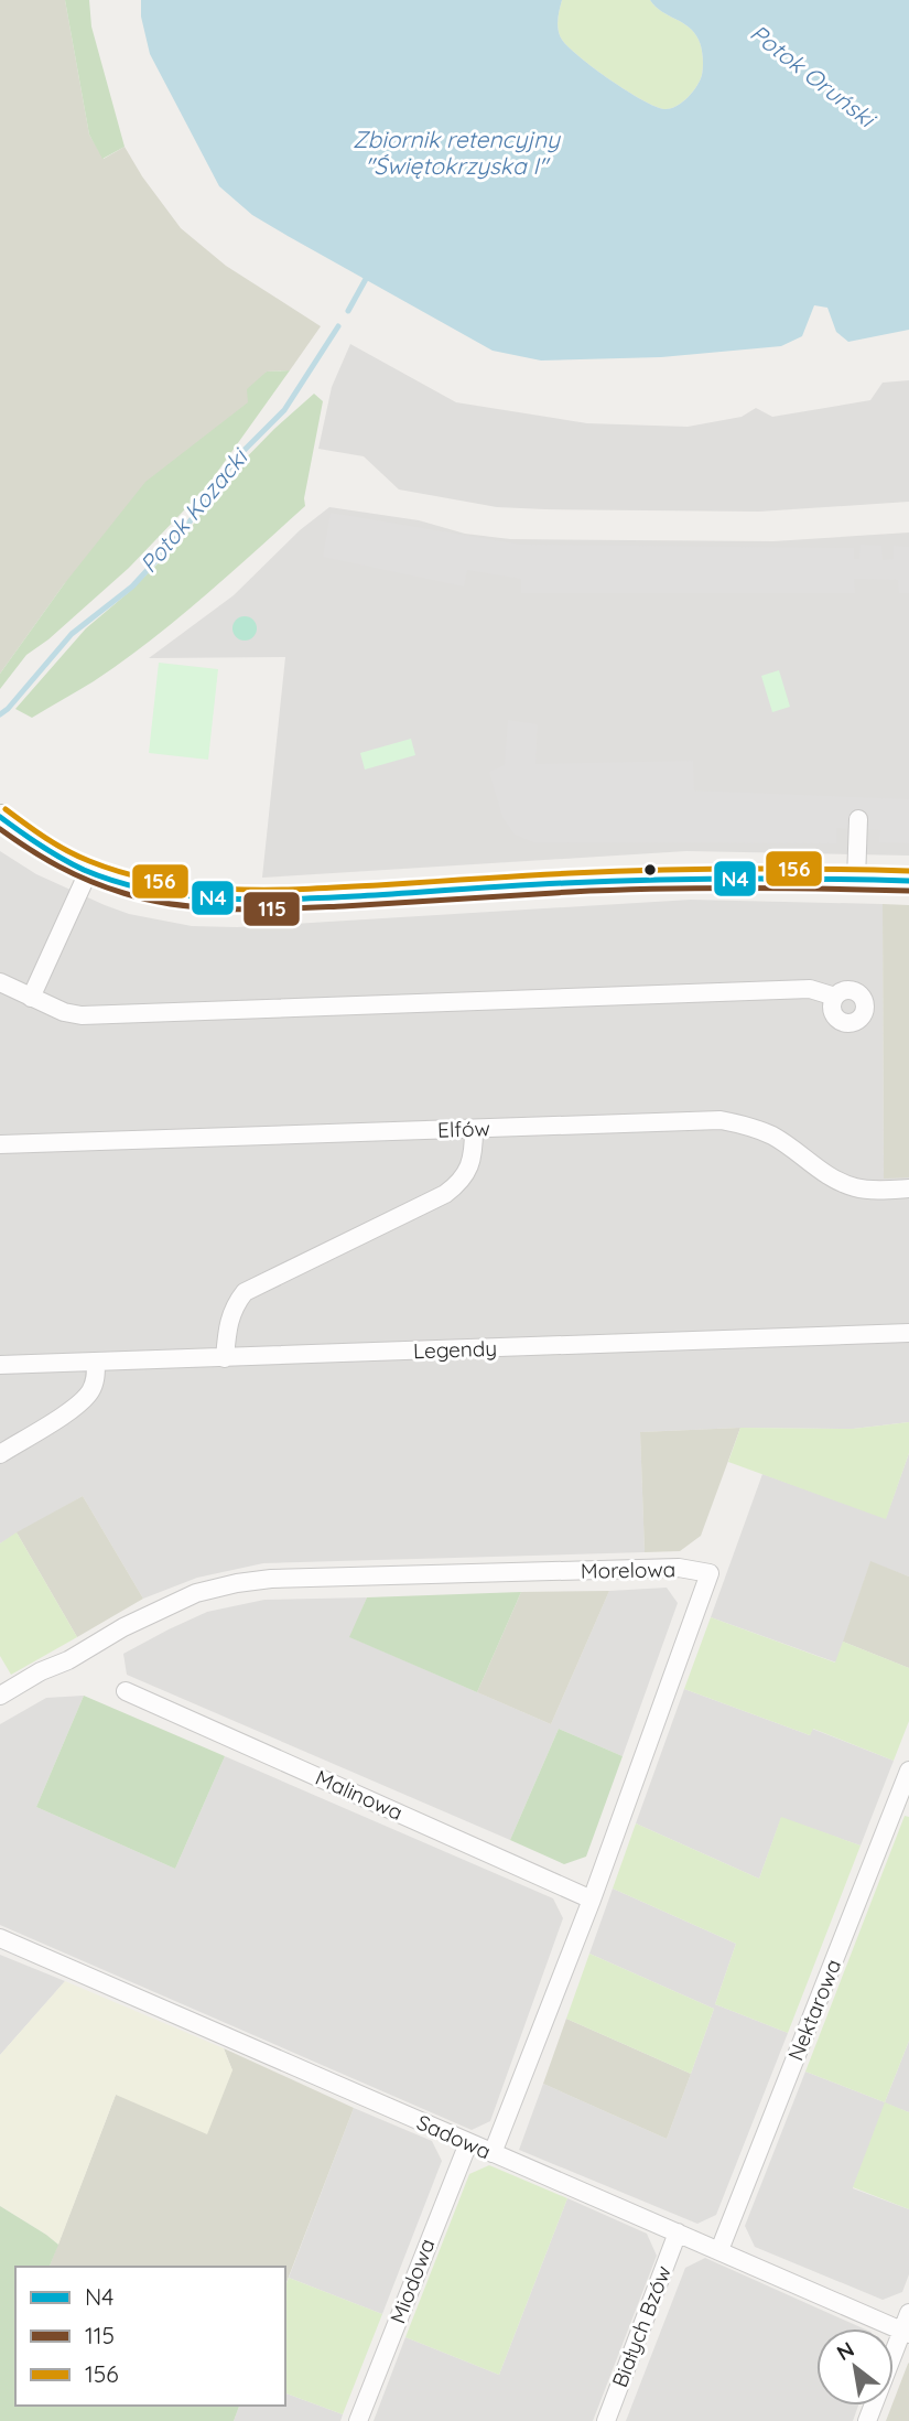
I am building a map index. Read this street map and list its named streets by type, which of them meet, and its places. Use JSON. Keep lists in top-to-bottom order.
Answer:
{
  "streets": {
    "street": [
      "Elfów",
      "Legendy",
      "Morelowa",
      "Malinowa",
      "Nektarowa",
      "Sadowa",
      "Miodowa",
      "Białych Bzów"
    ]
  },
  "crossings": [
    ["Morelowa", "Malinowa"],
    ["Morelowa", "Sadowa"],
    ["Nektarowa", "Sadowa"],
    ["Sadowa", "Miodowa"],
    ["Sadowa", "Białych Bzów"]
  ],
  "water": ["Potok Oruński", "Zbiornik retencyjny \"Świętokrzyska I\"", "Potok Kozacki"],
  "lines": ["transit line 156", "transit line N4", "transit line 115"],
  "legend": ["N4", "115", "156"],
  "north": "top left"
}
